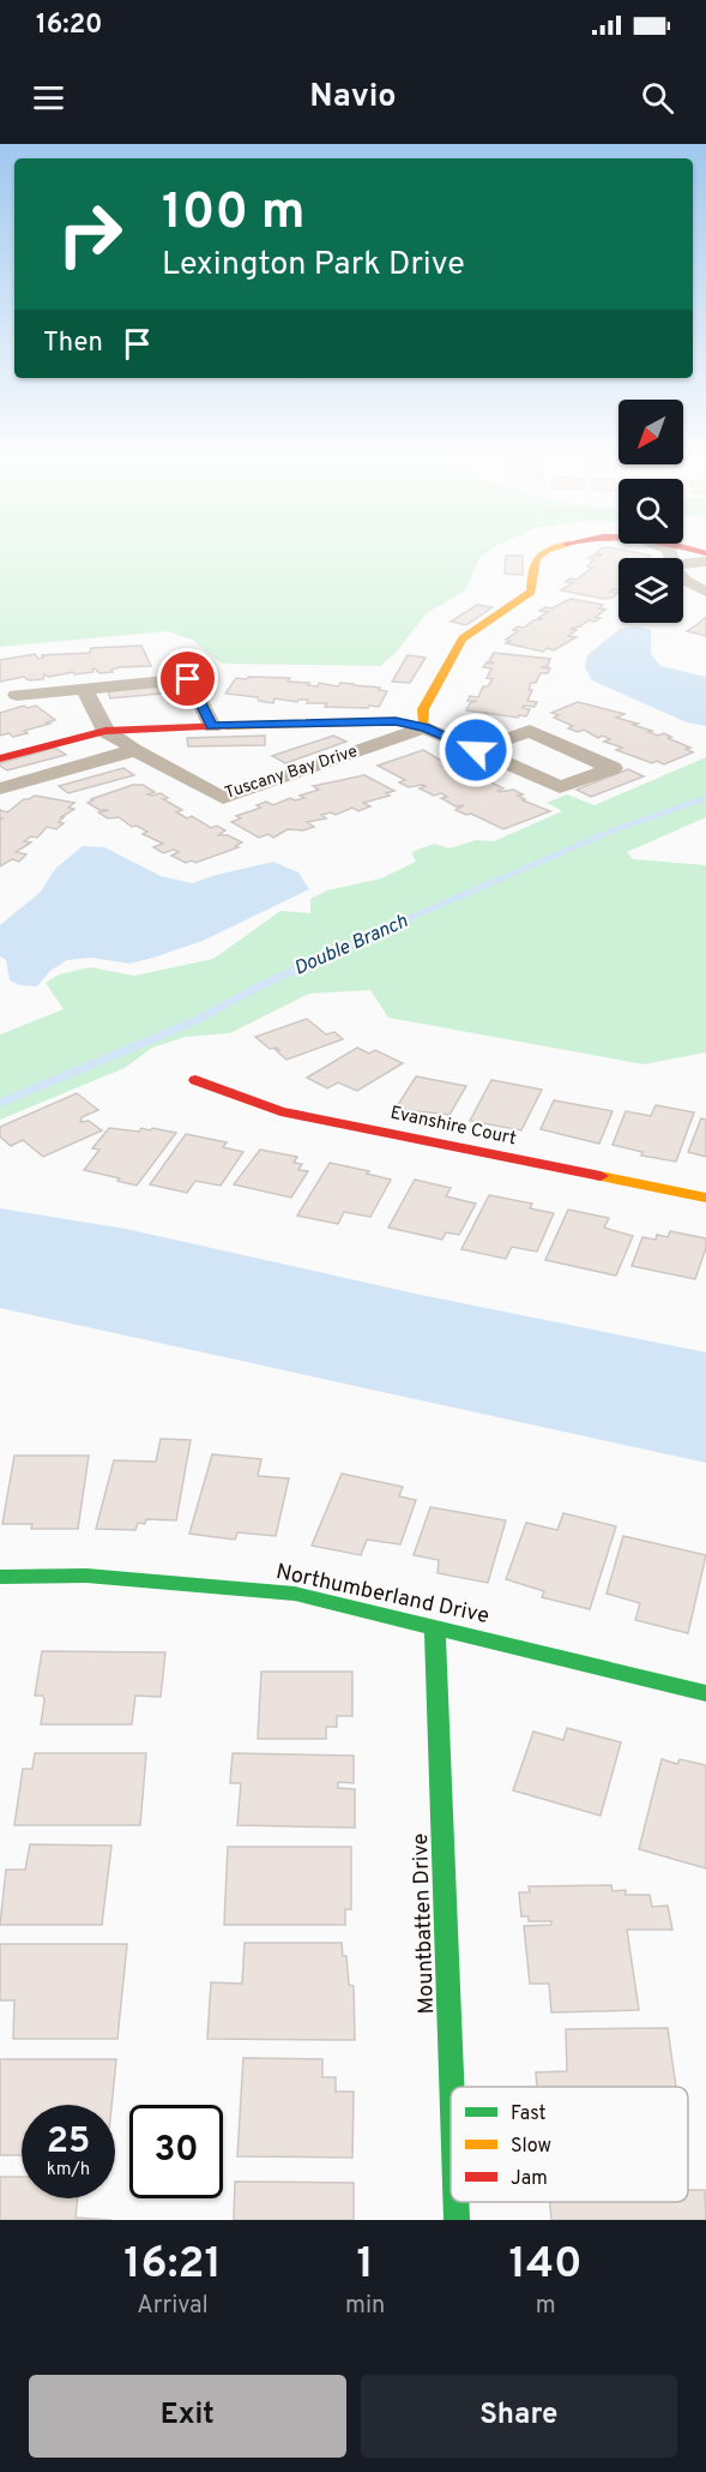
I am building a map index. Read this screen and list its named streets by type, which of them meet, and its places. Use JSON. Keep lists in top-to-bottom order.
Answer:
{
  "streets": {
    "street": [
      "Tuscany Bay Drive",
      "Evanshire Court",
      "Northumberland Drive",
      "Mountbatten Drive"
    ]
  },
  "crossings": [
    ["Northumberland Drive", "Mountbatten Drive"]
  ],
  "water": ["Double Branch"],
  "legend": ["Fast", "Slow", "Jam"],
  "north": "bottom left",
  "page": {
    "status": "16:20",
    "header": "Navio",
    "turn": ["100 m", "Lexington Park Drive"],
    "then": "Then",
    "speed": "25 km/h",
    "limit": "30",
    "eta": [
      "16:21",
      "Arrival",
      "1",
      "min",
      "140",
      "m"
    ],
    "buttons": ["Exit", "Share"]
  }
}
